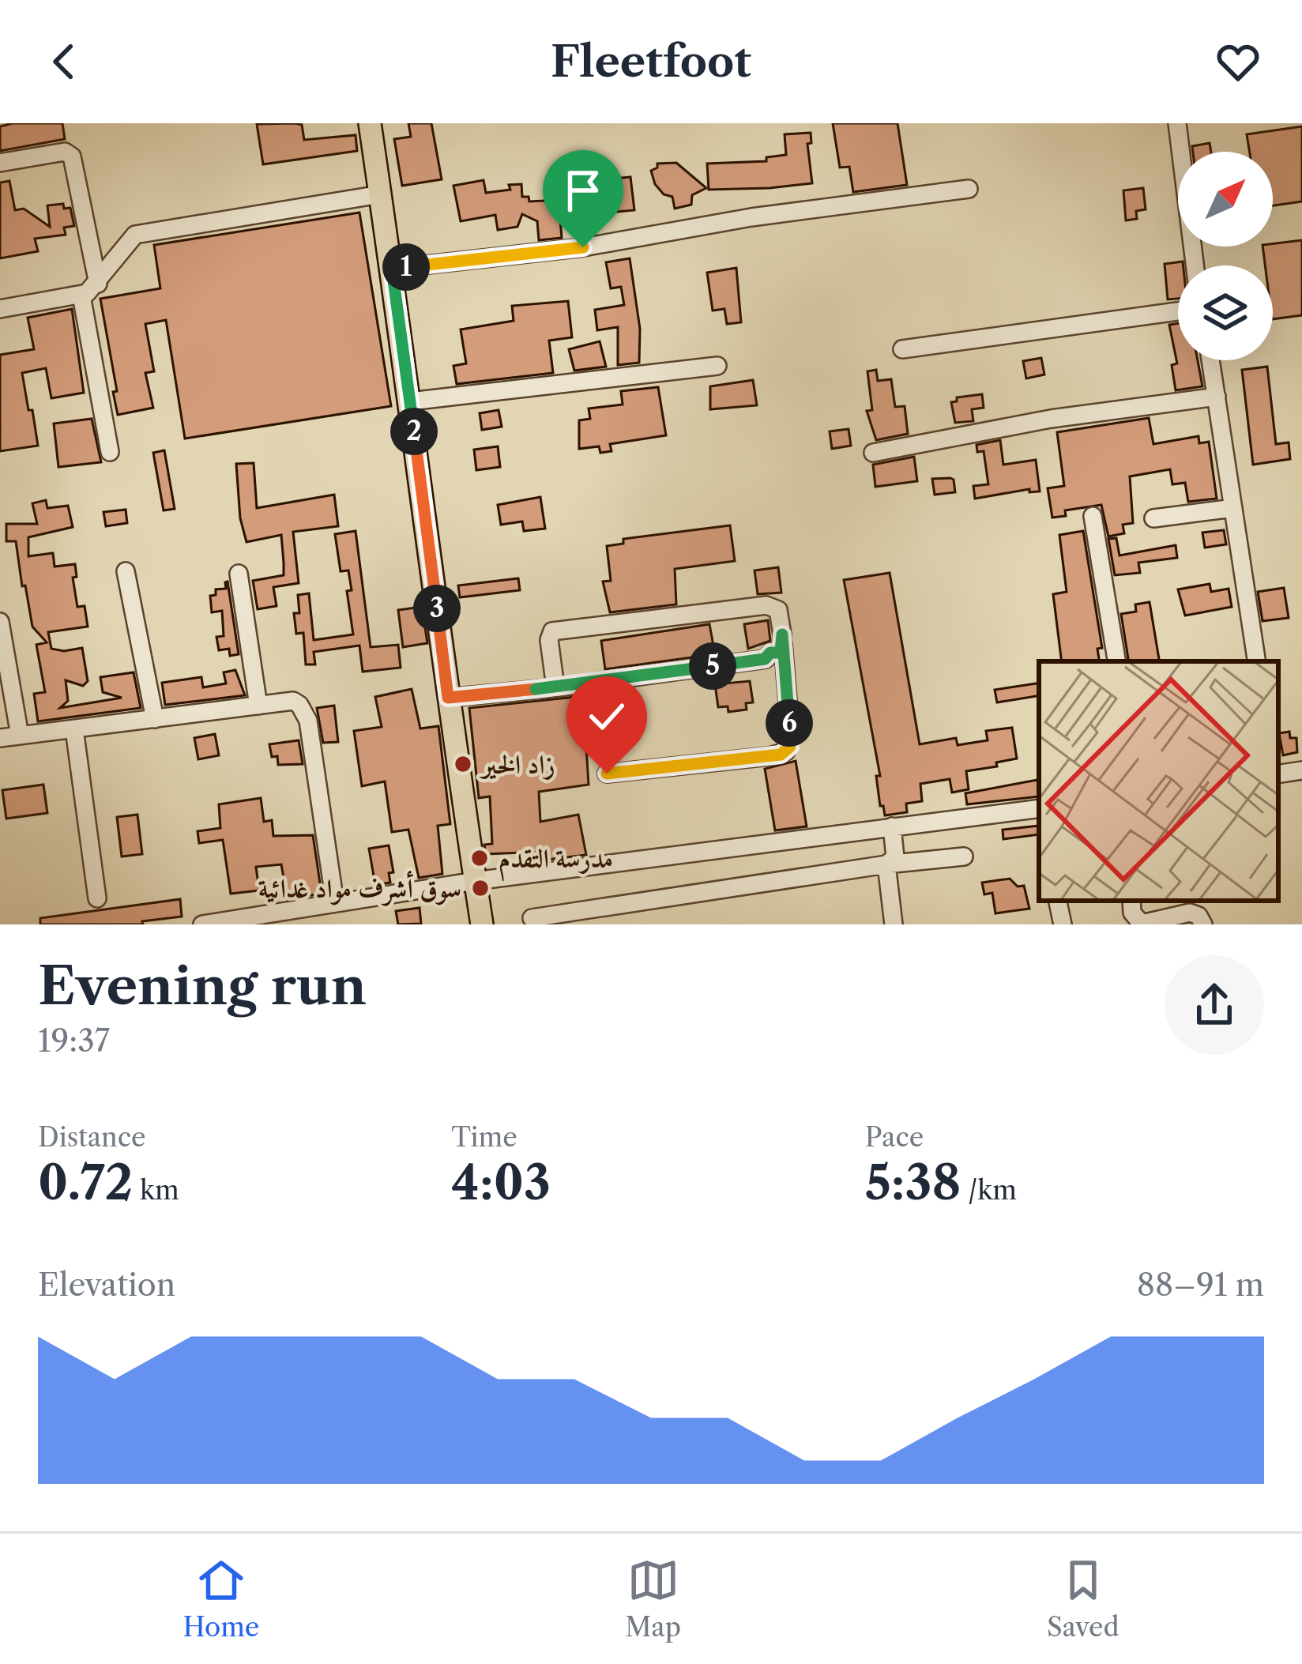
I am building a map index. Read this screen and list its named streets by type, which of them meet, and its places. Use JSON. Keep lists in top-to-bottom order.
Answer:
{
  "places": ["زاد الخير", "مدرسة التقدم", "سوق أشرف مواد غدائية"],
  "north": "top right",
  "page": {
    "header": "Fleetfoot",
    "pins": [
      "1",
      "2",
      "3",
      "5",
      "6"
    ],
    "heading": ["Evening run", "19:37"],
    "stats": [
      ["Distance", "0.72 km"],
      ["Time", "4:03"],
      ["Pace", "5:38 /km"]
    ],
    "chart": ["Elevation", "88–91 m"],
    "tabs": ["Home", "Map", "Saved"]
  }
}
